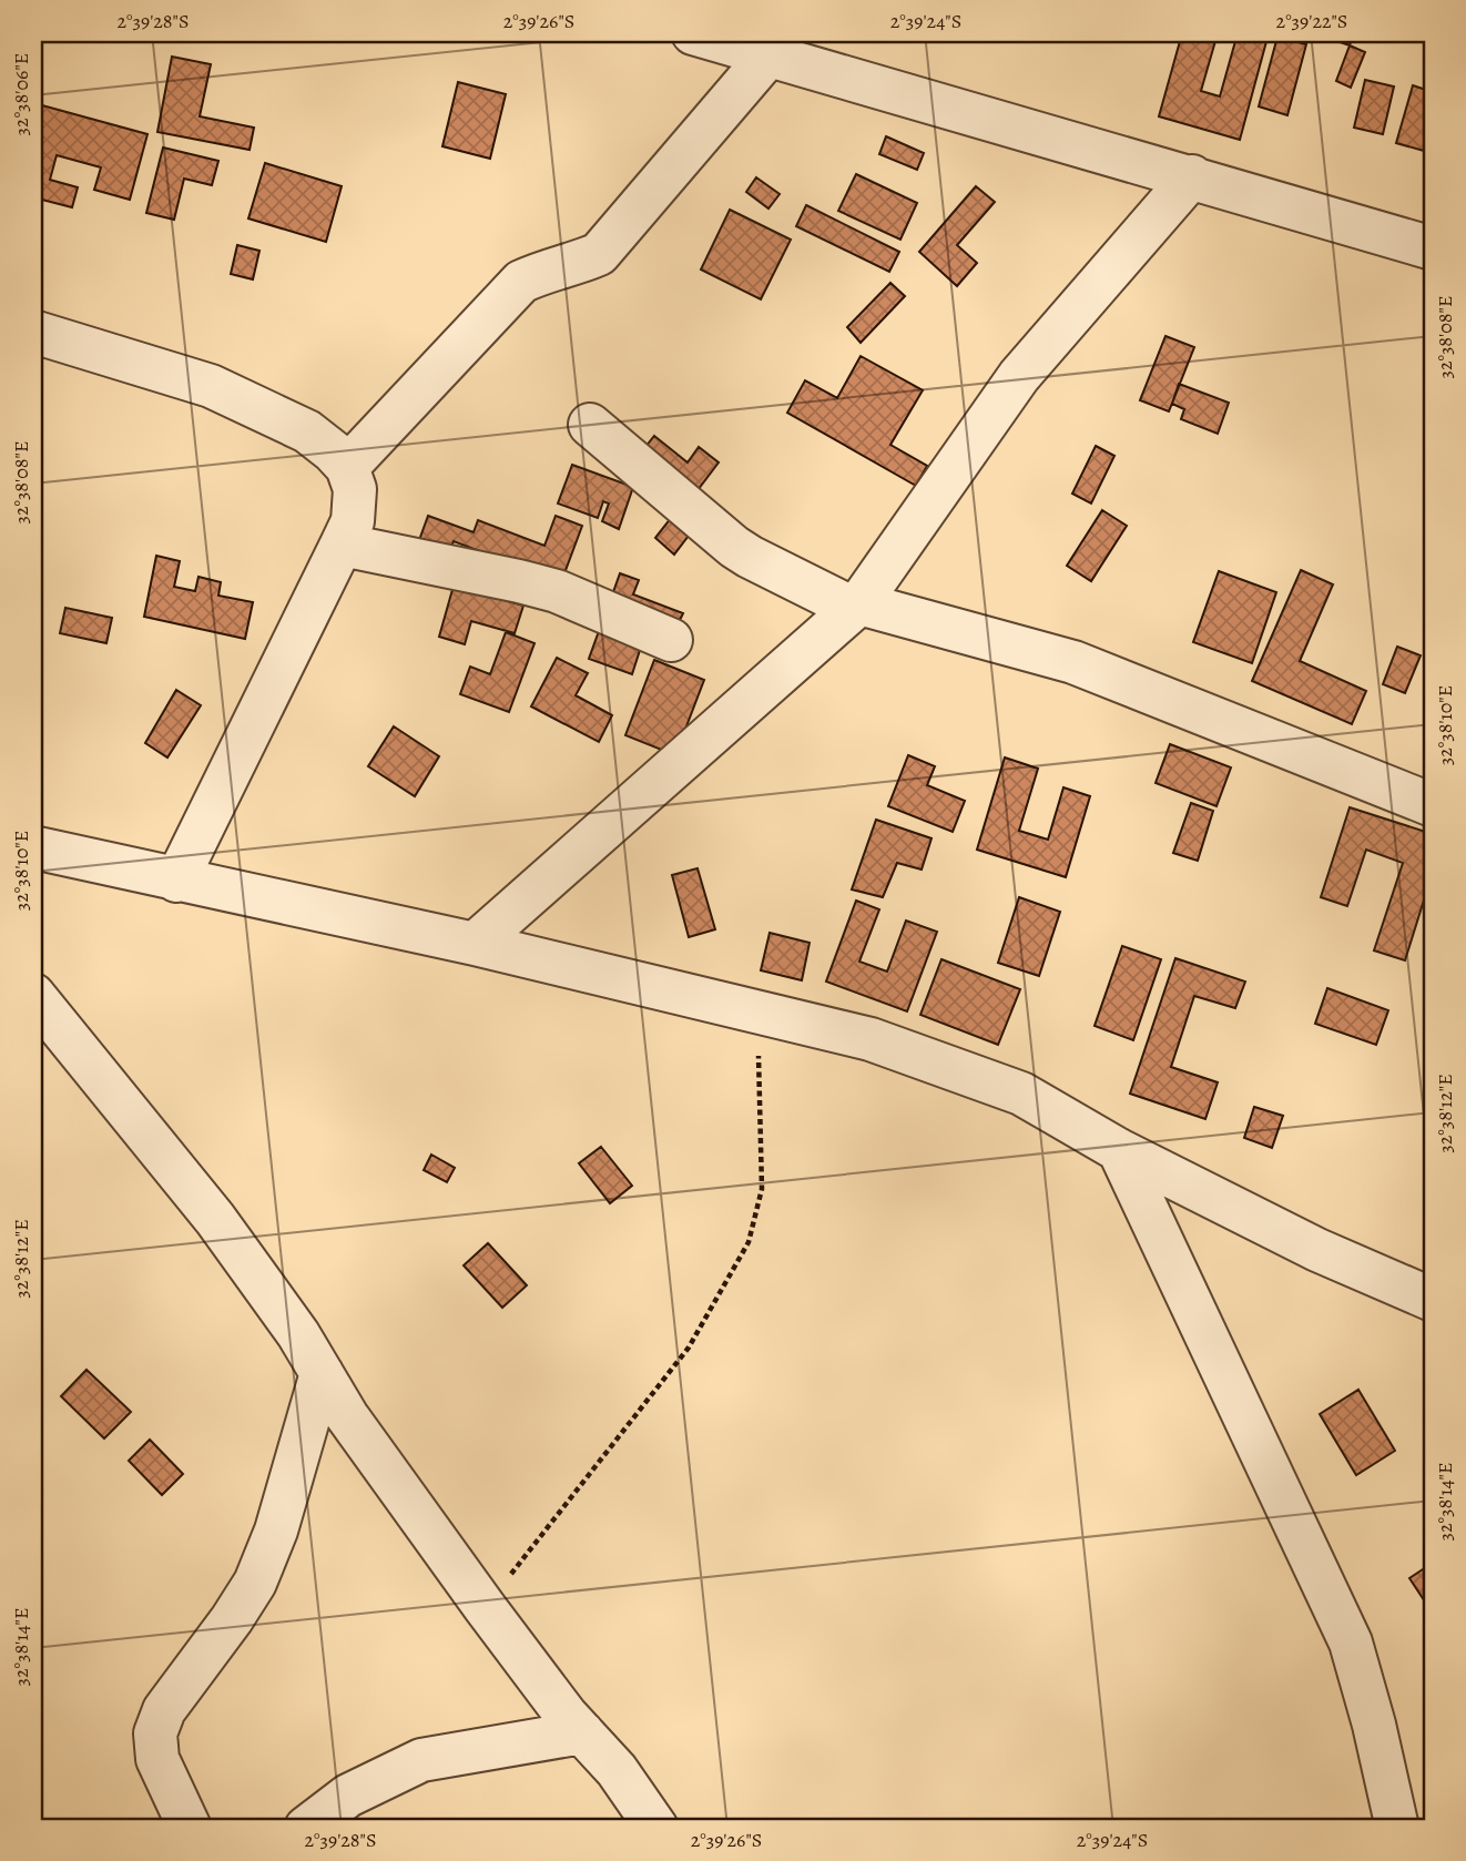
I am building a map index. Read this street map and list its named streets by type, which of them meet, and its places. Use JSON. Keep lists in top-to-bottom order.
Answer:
{
  "coordinates": [
    "2°39'28\"S",
    "2°39'26\"S",
    "2°39'24\"S",
    "2°39'22\"S",
    "32°38'06\"E",
    "32°38'08\"E",
    "32°38'10\"E",
    "32°38'12\"E",
    "32°38'14\"E"
  ]
}
